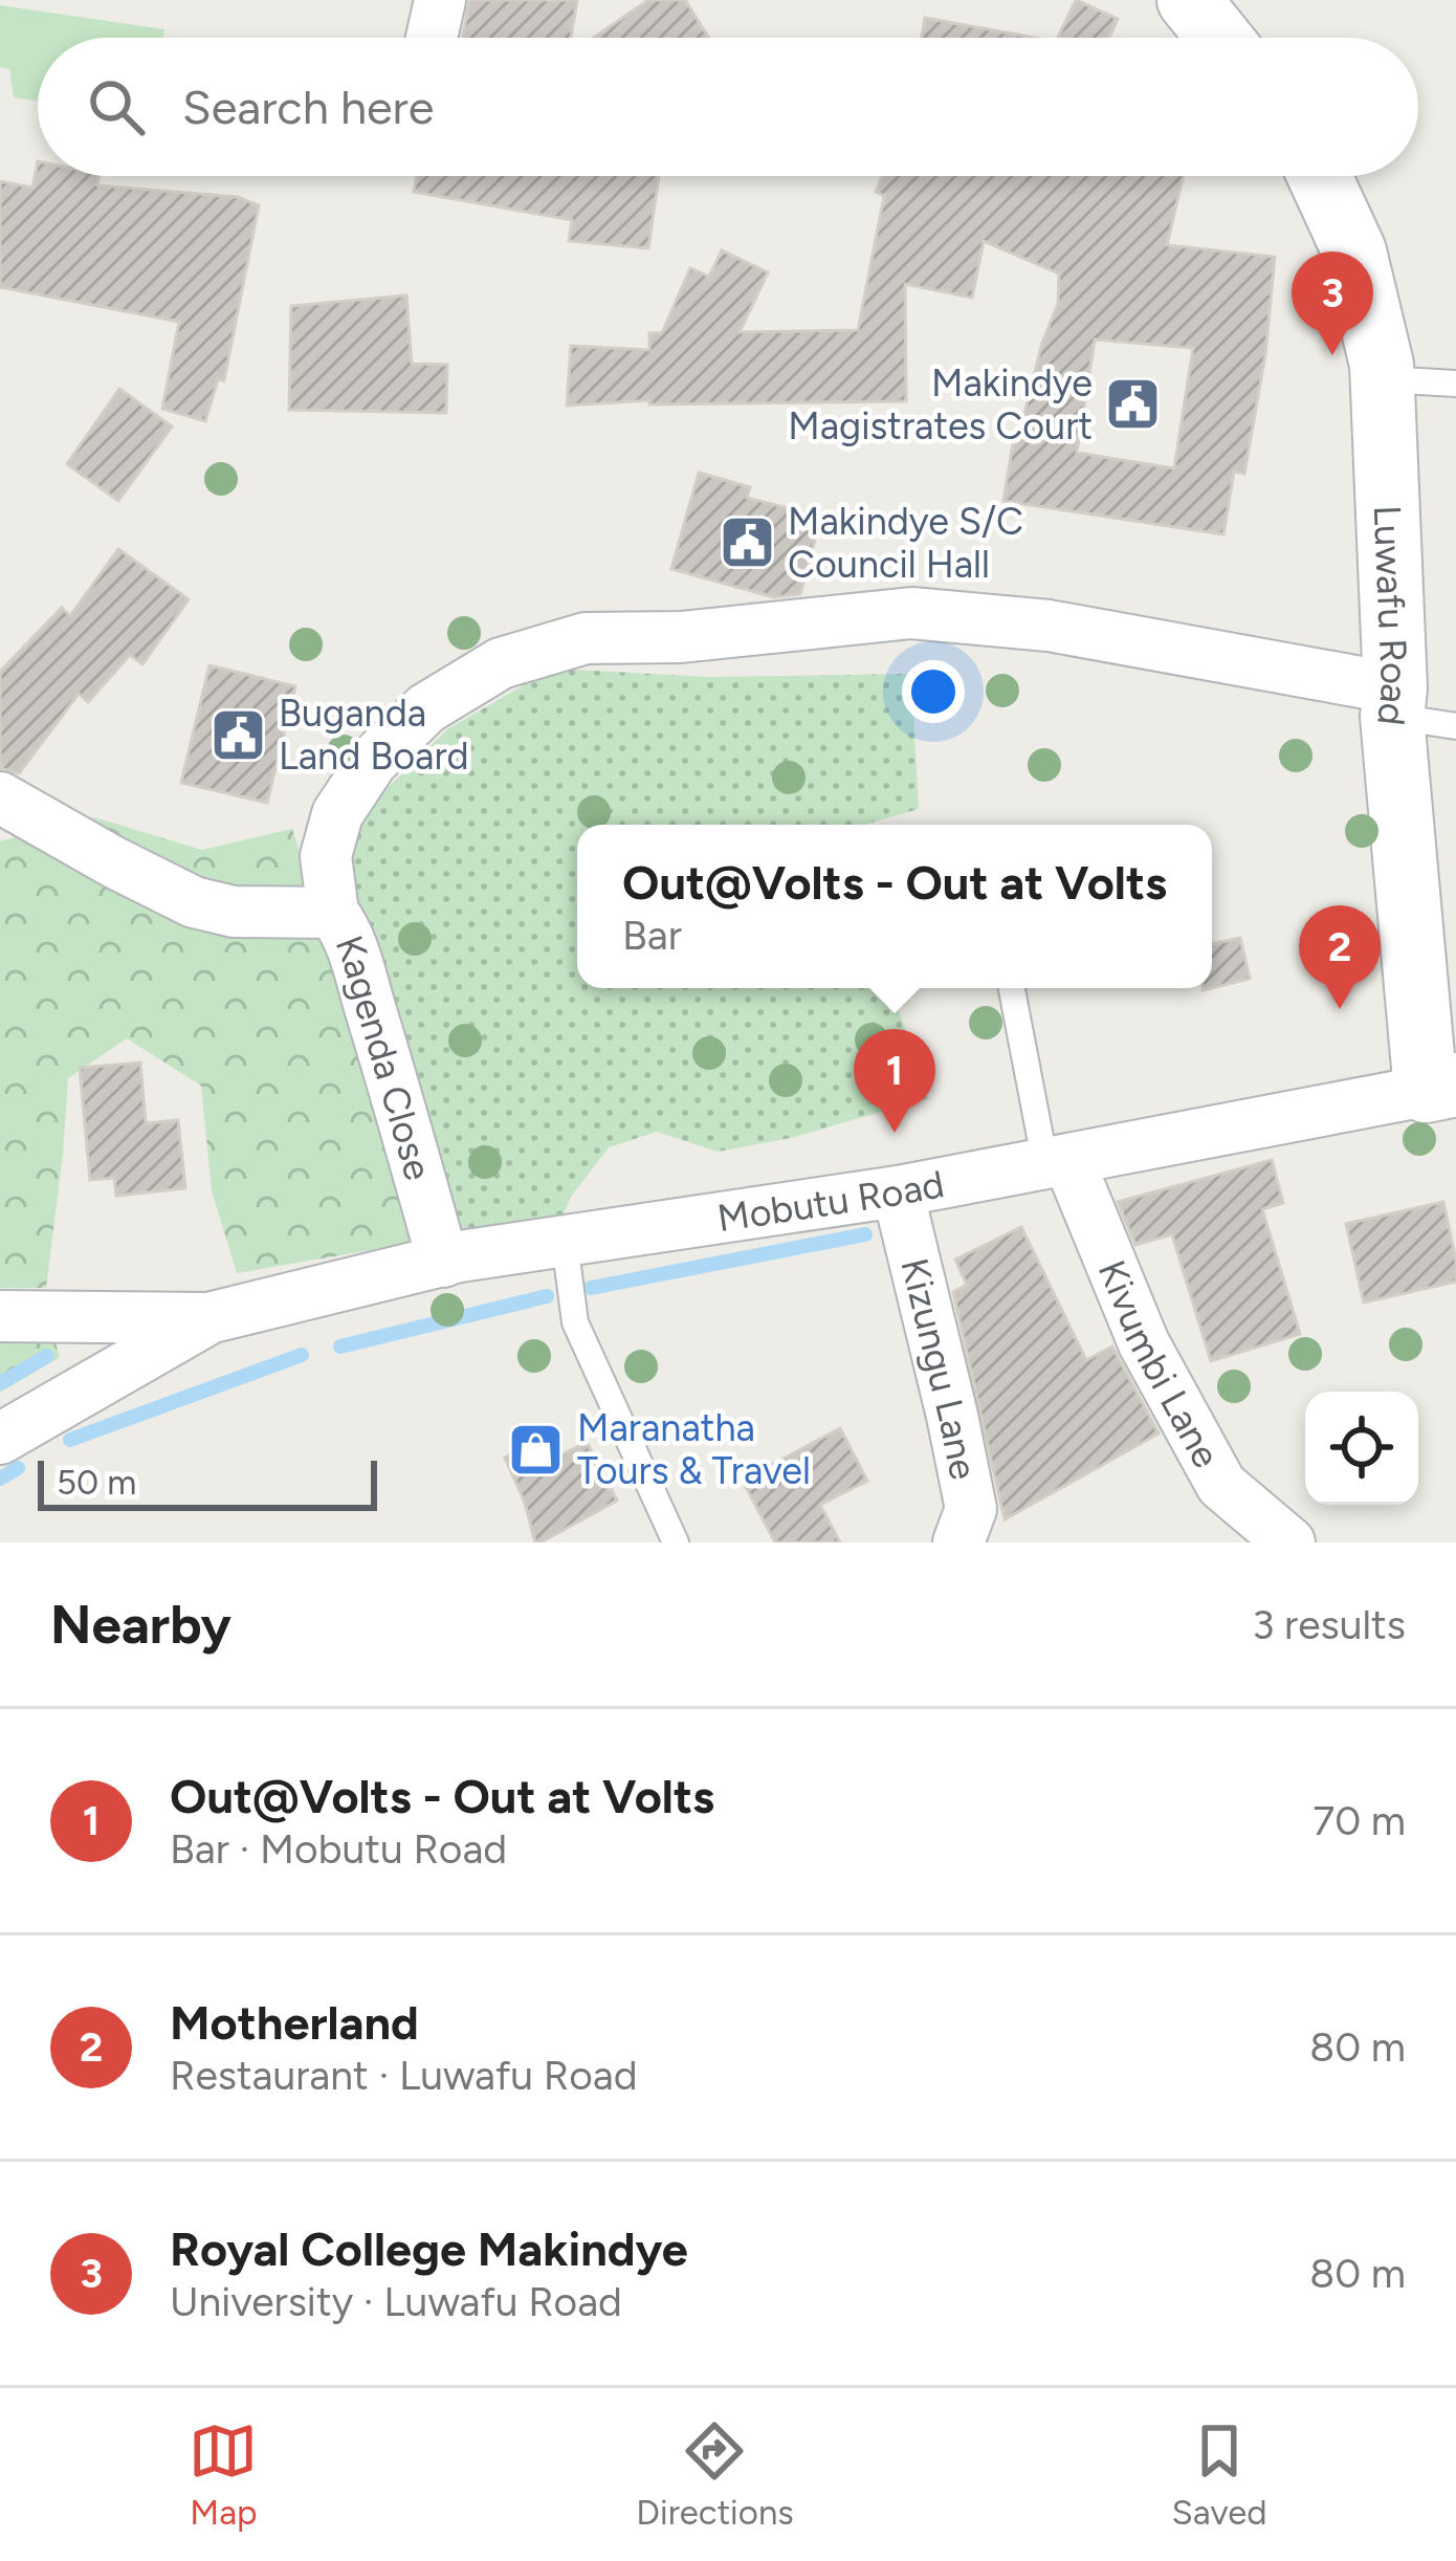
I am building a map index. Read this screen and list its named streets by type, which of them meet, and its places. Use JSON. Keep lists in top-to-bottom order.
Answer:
{
  "streets": {
    "street": [
      "Luwafu Road",
      "Kagenda Close",
      "Mobutu Road",
      "Kivumbi Lane",
      "Kizungu Lane"
    ]
  },
  "crossings": [
    ["Luwafu Road", "Mobutu Road"],
    ["Kagenda Close", "Mobutu Road"],
    ["Mobutu Road", "Kivumbi Lane"],
    ["Mobutu Road", "Kizungu Lane"]
  ],
  "places": {
    "public building": ["Makindye Magistrates Court", "Makindye S/C Council Hall", "Buganda Land Board"],
    "shop": ["Maranatha Tours & Travel"]
  },
  "scale_bar": "50 m",
  "page": {
    "search": "Search here",
    "pins": ["3", "2", "1"],
    "popup": ["Out@Volts - Out at Volts", "Bar"],
    "scale": "50 m",
    "heading": ["Nearby", "3 results"],
    "list": [
      {
        "mark": "1",
        "name": "Out@Volts - Out at Volts",
        "note": "Bar · Mobutu Road",
        "value": "70 m"
      },
      {
        "mark": "2",
        "name": "Motherland",
        "note": "Restaurant · Luwafu Road",
        "value": "80 m"
      },
      {
        "mark": "3",
        "name": "Royal College Makindye",
        "note": "University · Luwafu Road",
        "value": "80 m"
      }
    ],
    "nav": ["Map", "Directions", "Saved"]
  }
}
